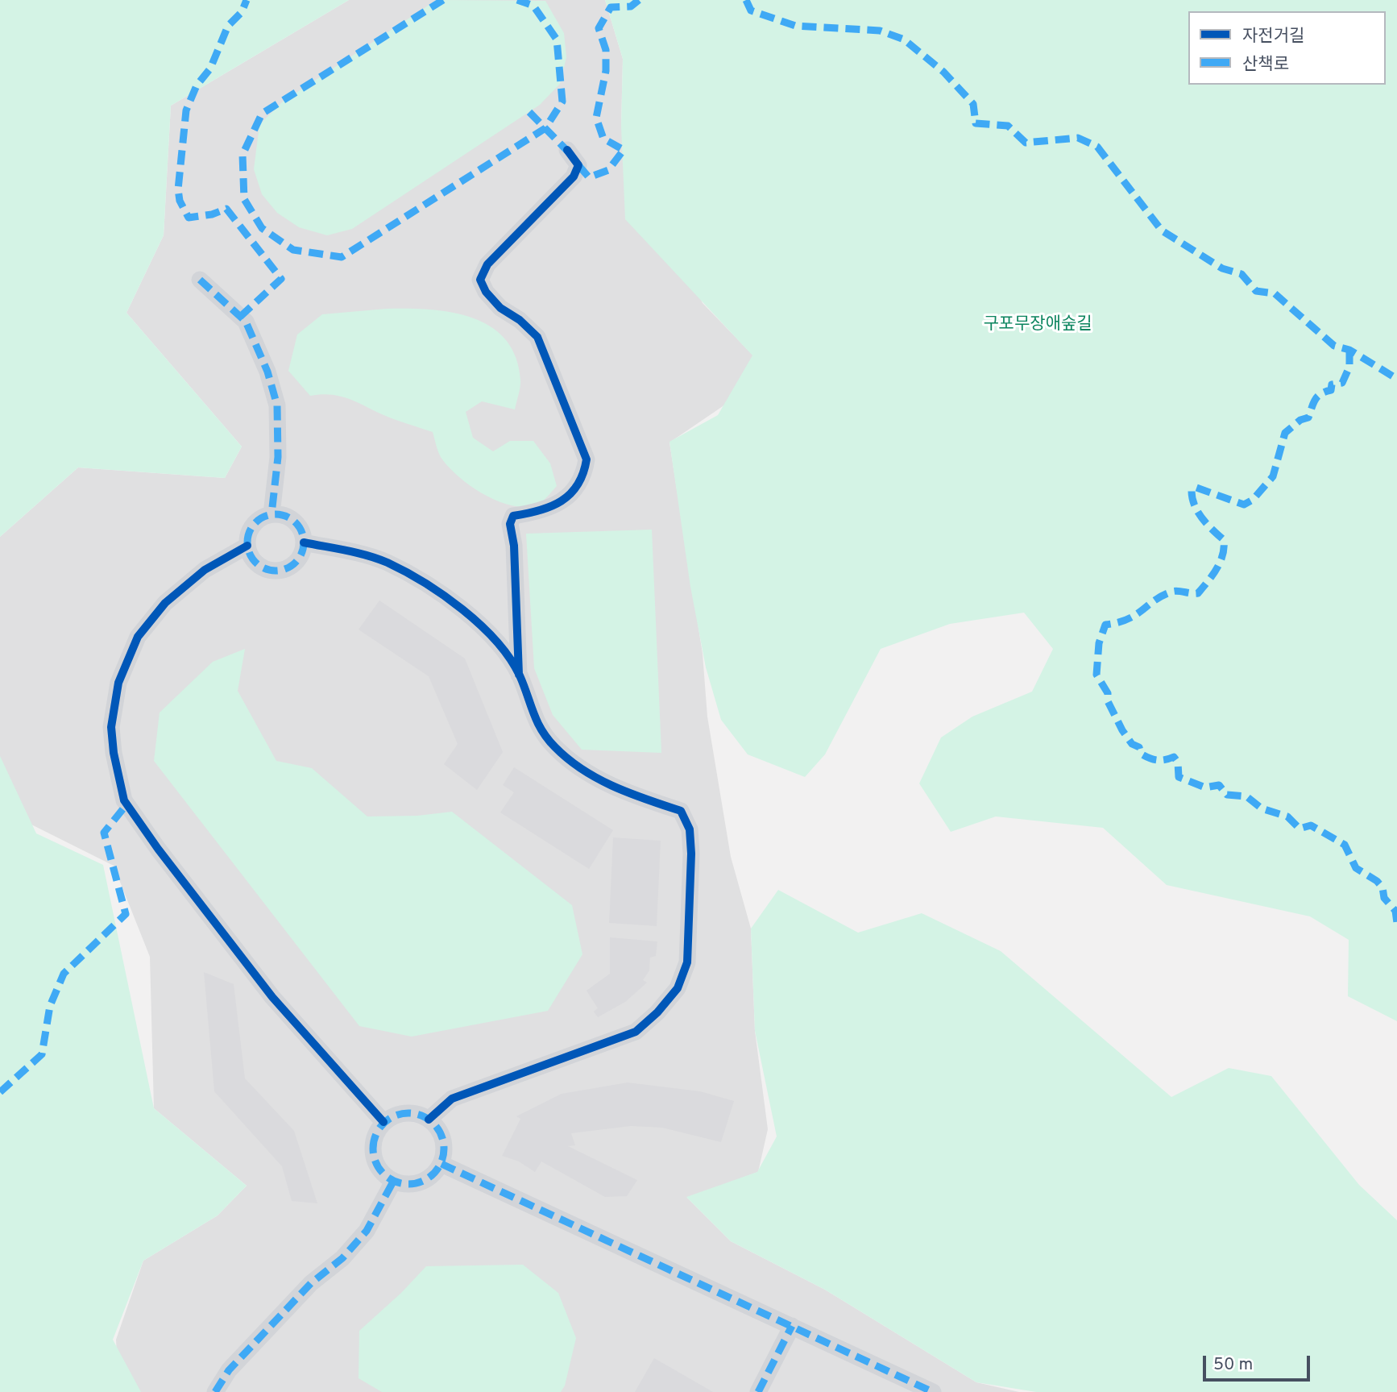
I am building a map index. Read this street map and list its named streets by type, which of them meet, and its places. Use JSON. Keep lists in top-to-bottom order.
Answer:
{
  "parks": ["구포무장애숲길"],
  "legend": ["자전거길", "산책로"],
  "scale_bar": "50 m"
}
